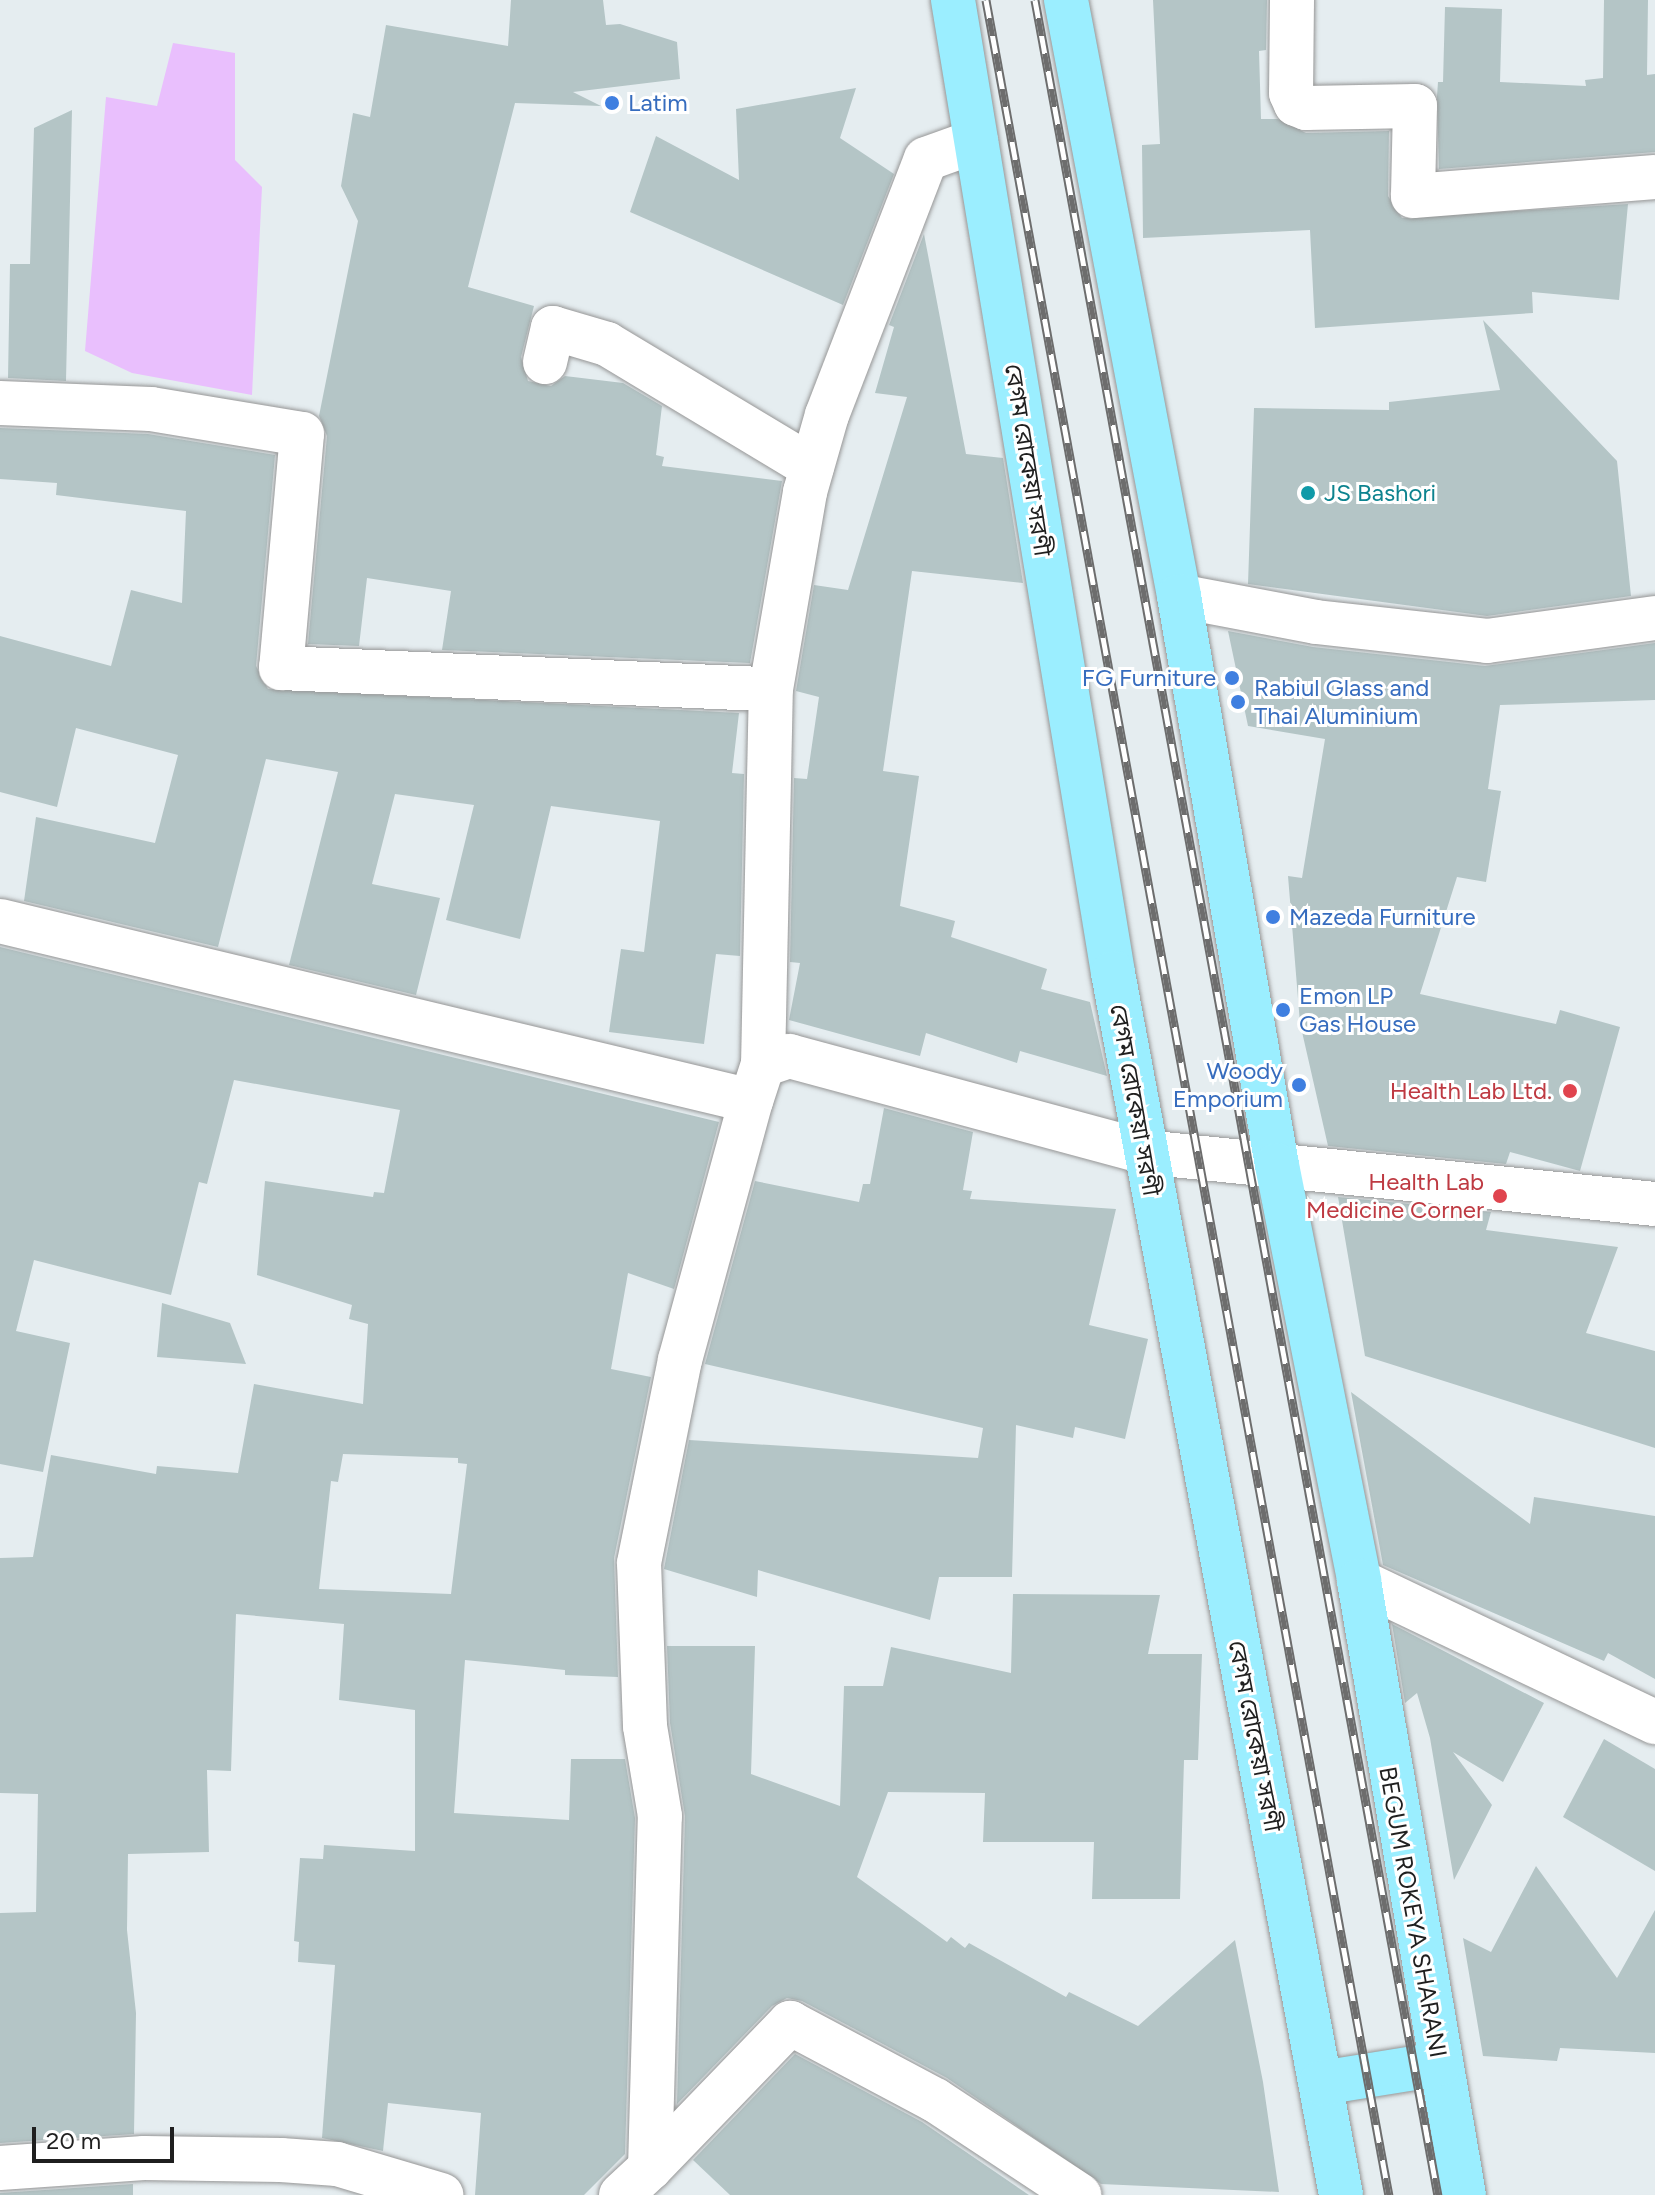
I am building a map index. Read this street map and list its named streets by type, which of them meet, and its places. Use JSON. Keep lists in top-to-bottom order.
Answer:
{
  "streets": {
    "main road": ["বেগম রোকেয়া সরণী", "BEGUM ROKEYA SHARANI"]
  },
  "places": [
    "Latim",
    "JS Bashori",
    "FG Furniture",
    "Rabiul Glass and Thai Aluminium",
    "Mazeda Furniture",
    "Emon LP Gas House",
    "Woody Emporium",
    "Health Lab Ltd.",
    "Health Lab Medicine Corner"
  ],
  "scale_bar": "20 m"
}
